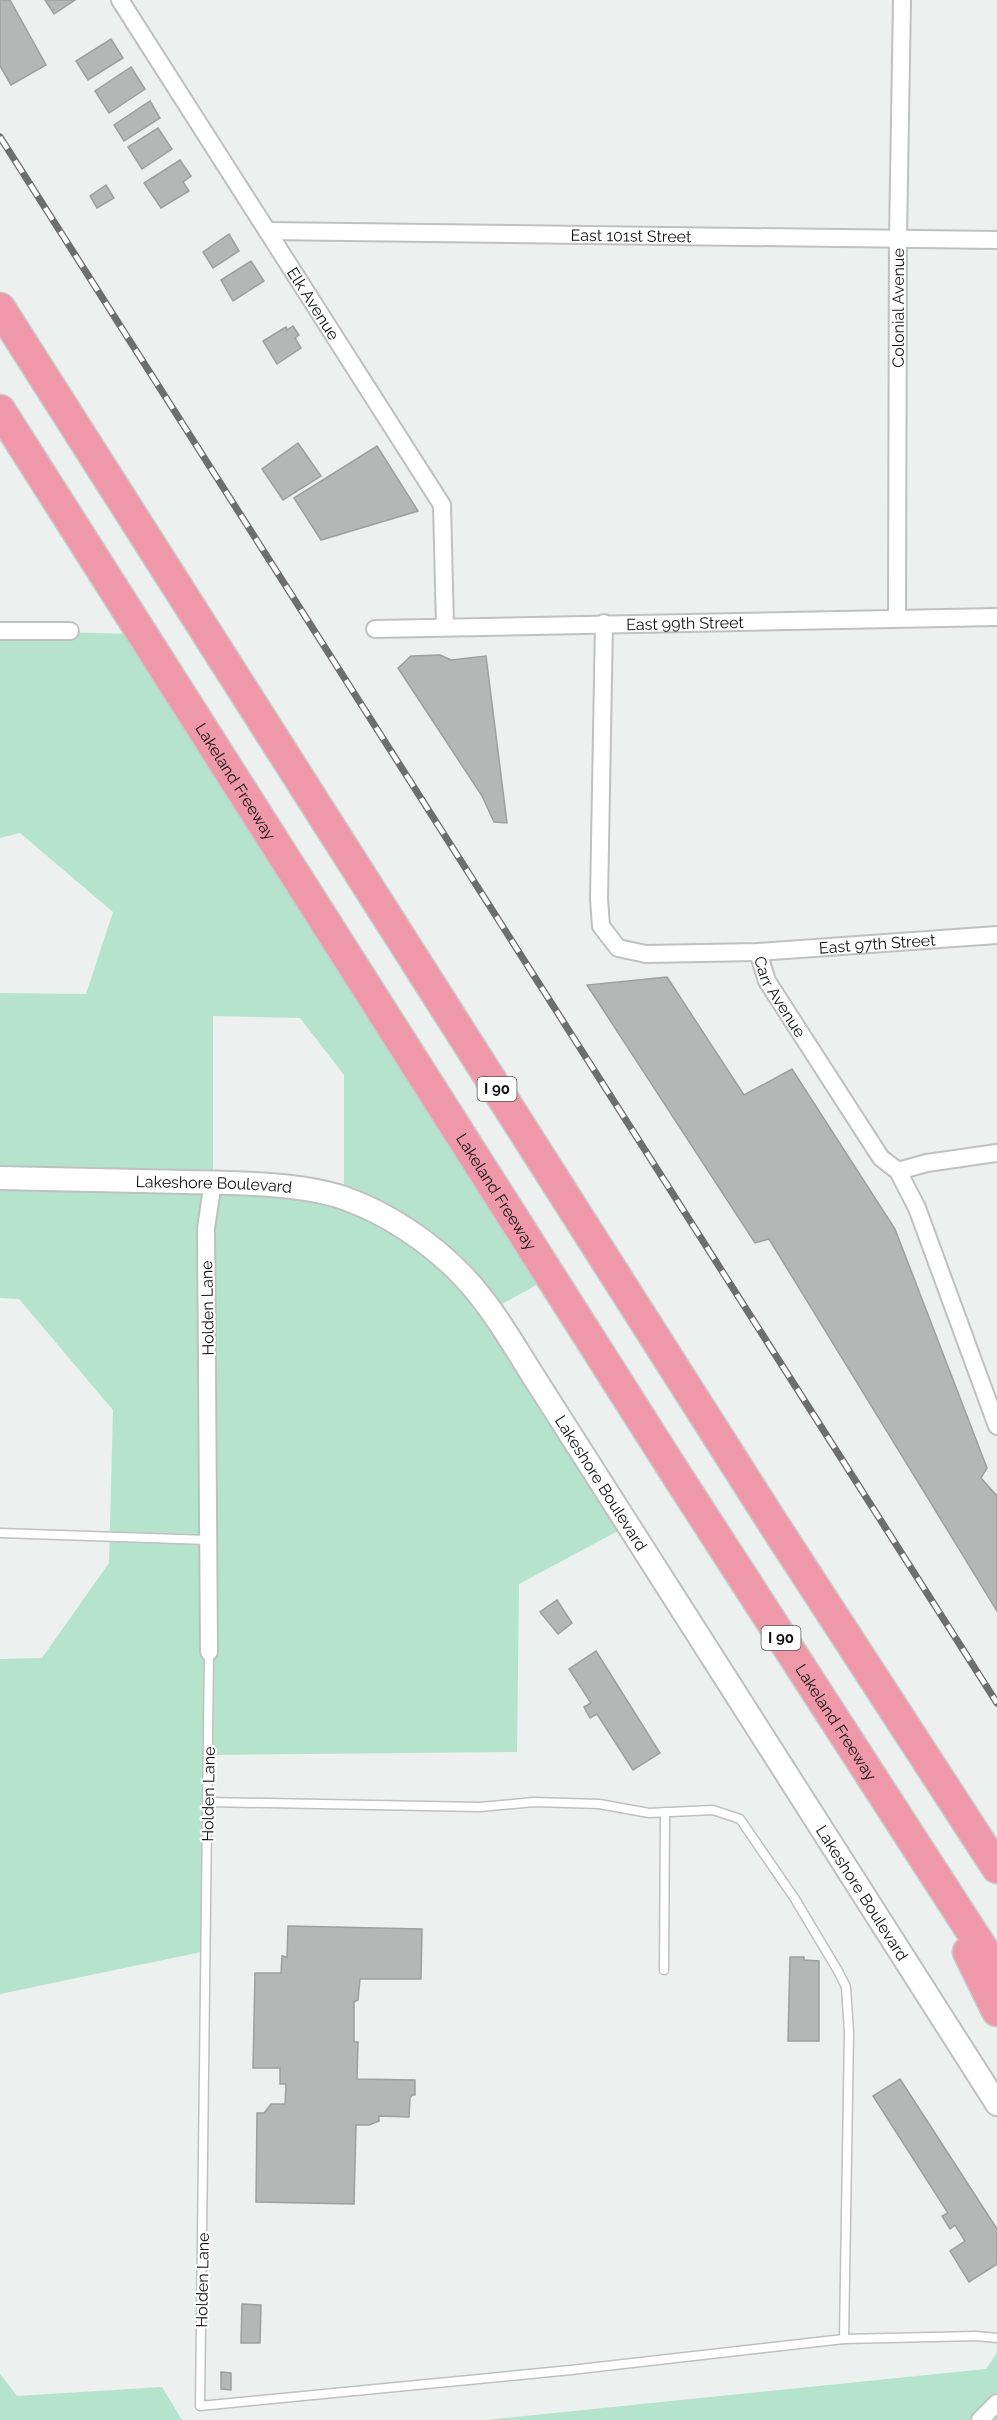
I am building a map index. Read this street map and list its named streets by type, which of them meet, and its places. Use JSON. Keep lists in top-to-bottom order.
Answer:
{
  "streets": {
    "highway": ["Lakeland Freeway", "I 90"],
    "street": [
      "East 101st Street",
      "Elk Avenue",
      "Colonial Avenue",
      "East 99th Street",
      "East 97th Street",
      "Carr Avenue",
      "Lakeshore Boulevard",
      "Holden Lane"
    ]
  },
  "crossings": [
    ["East 101st Street", "Elk Avenue"],
    ["East 101st Street", "Colonial Avenue"],
    ["Elk Avenue", "East 99th Street"],
    ["Colonial Avenue", "East 99th Street"],
    ["East 99th Street", "Carr Avenue"],
    ["East 97th Street", "Carr Avenue"],
    ["Lakeshore Boulevard", "Holden Lane"]
  ]
}
